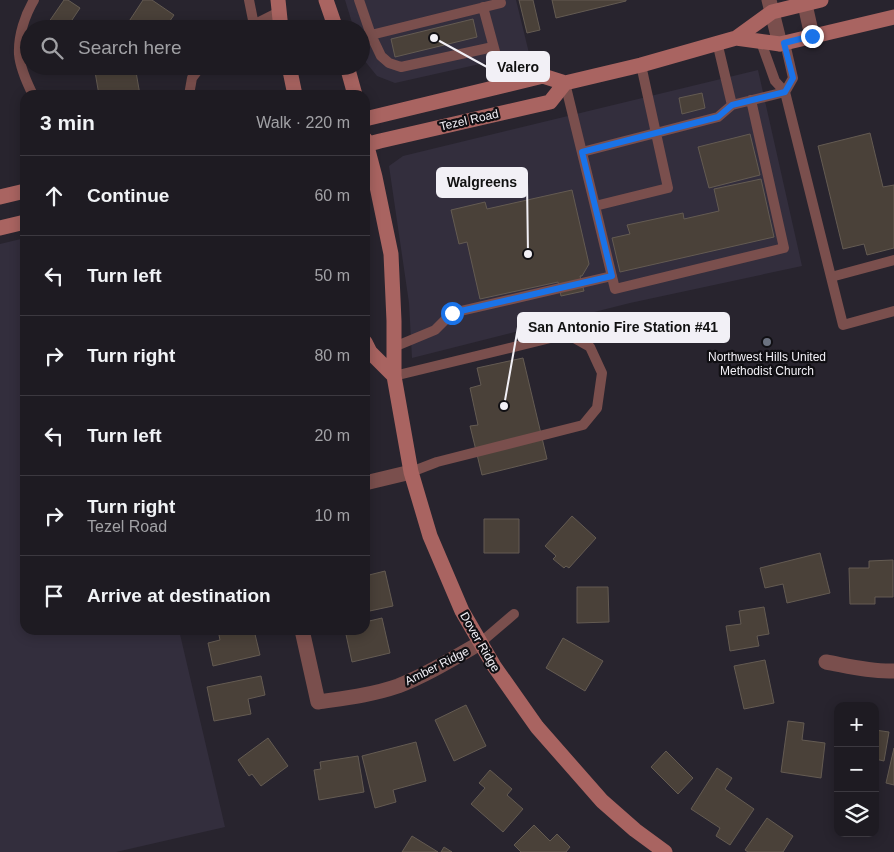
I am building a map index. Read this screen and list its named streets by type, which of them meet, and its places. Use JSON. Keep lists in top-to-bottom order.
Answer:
{
  "streets": {
    "main road": ["Tezel Road", "Dover Ridge"],
    "street": ["Amber Ridge"]
  },
  "crossings": [
    ["Dover Ridge", "Amber Ridge"]
  ],
  "places": [
    "Valero",
    "Walgreens",
    "Northwest Hills United Methodist Church",
    "San Antonio Fire Station #41"
  ],
  "page": {
    "search": "Search here",
    "heading": ["3 min", "Walk · 220 m"],
    "list": [
      ["Continue", "60 m"],
      ["Turn left", "50 m"],
      ["Turn right", "80 m"],
      ["Turn left", "20 m"],
      ["Turn right", "Tezel Road", "10 m"],
      "Arrive at destination"
    ],
    "map_buttons": ["+", "−"]
  }
}
